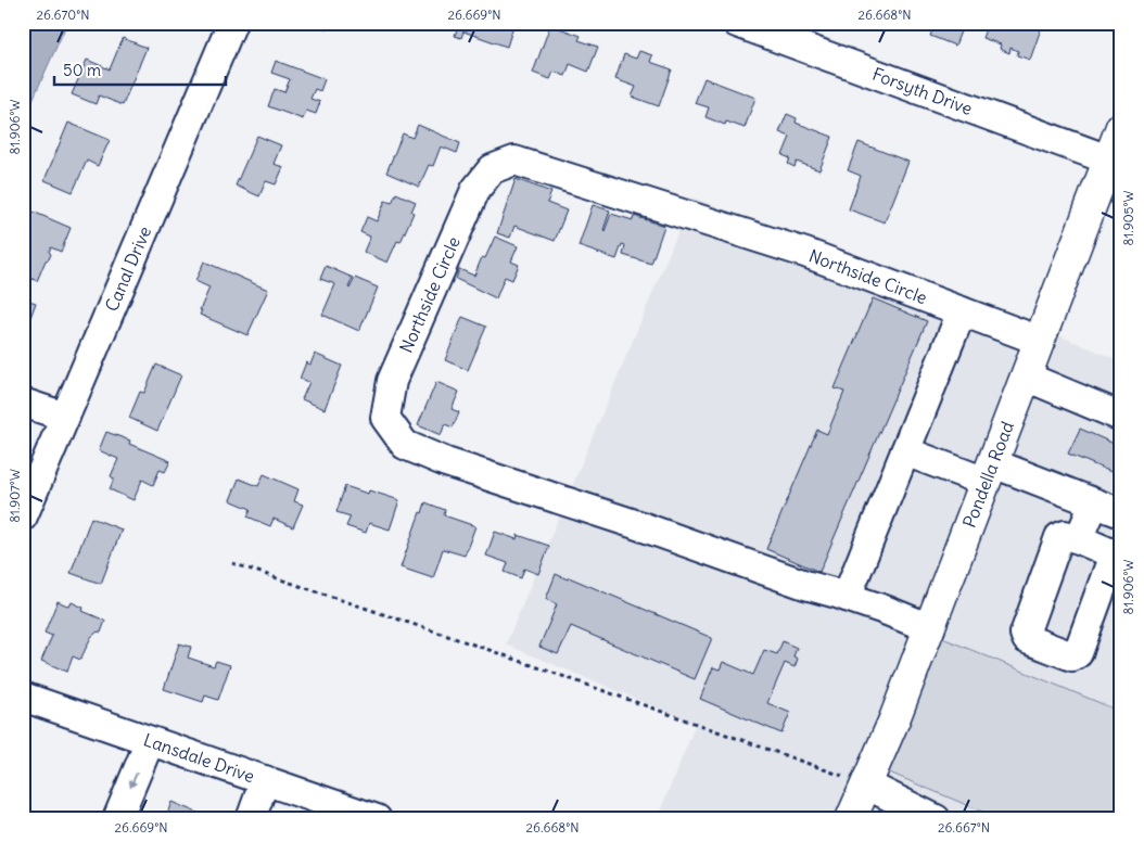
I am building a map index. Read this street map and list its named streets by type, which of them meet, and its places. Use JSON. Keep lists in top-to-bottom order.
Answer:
{
  "streets": {
    "main road": ["Pondella Road"],
    "street": [
      "Forsyth Drive",
      "Canal Drive",
      "Northside Circle",
      "Lansdale Drive"
    ]
  },
  "crossings": [
    ["Forsyth Drive", "Pondella Road"],
    ["Northside Circle", "Pondella Road"]
  ],
  "scale_bar": "50 m",
  "coordinates": [
    "26.670°N",
    "26.669°N",
    "26.668°N",
    "81.906°W",
    "81.905°W",
    "81.907°W",
    "26.667°N"
  ]
}
